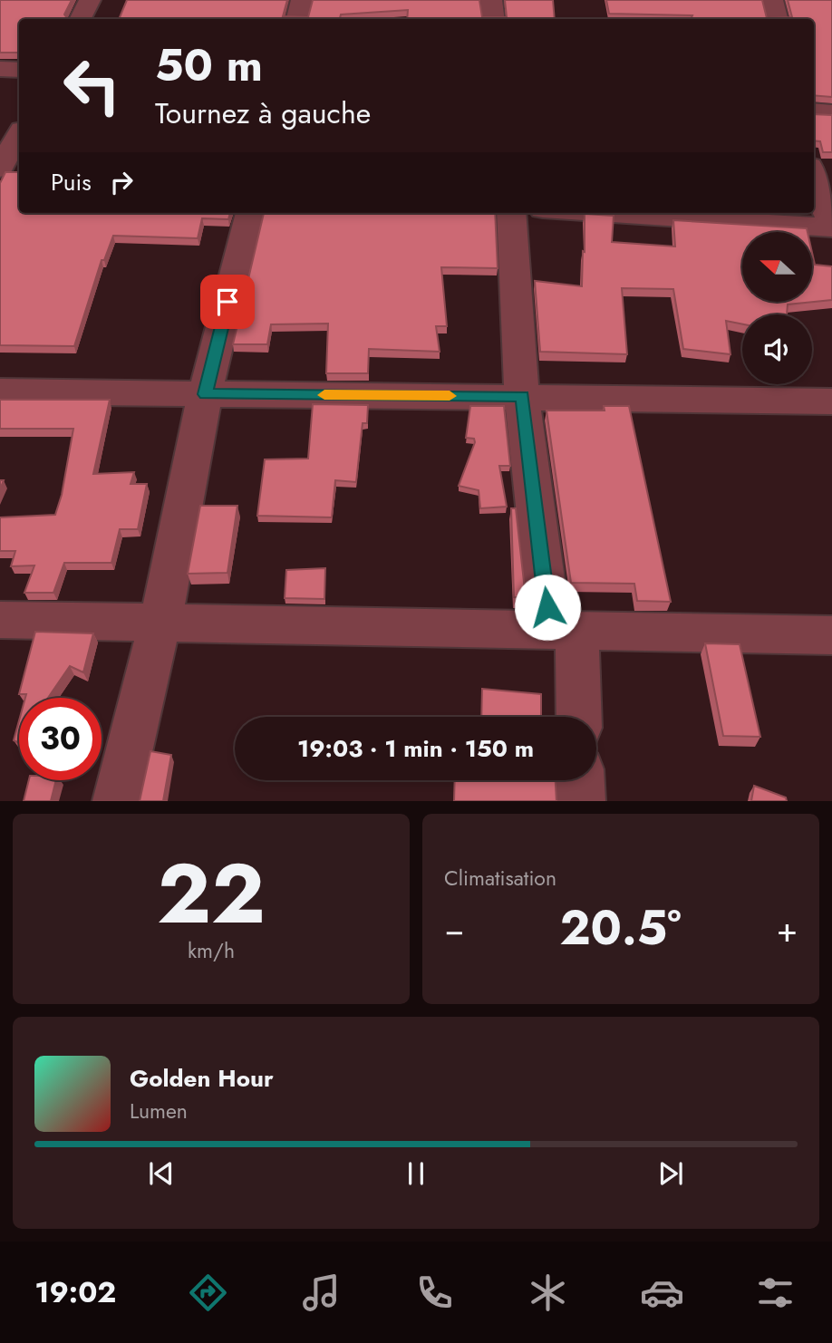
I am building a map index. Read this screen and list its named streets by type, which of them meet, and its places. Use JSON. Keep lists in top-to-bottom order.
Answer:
{
  "north": "left",
  "page": {
    "turn": ["50 m", "Tournez à gauche"],
    "then": "Puis",
    "limit": "30",
    "trip": "19:03 · 1 min · 150 m",
    "tile": [
      ["22", "km/h"],
      "Climatisation"
    ],
    "heat": ["−", "20.5°", "+"],
    "song": ["Golden Hour", "Lumen"],
    "tabs": "19:02"
  }
}
